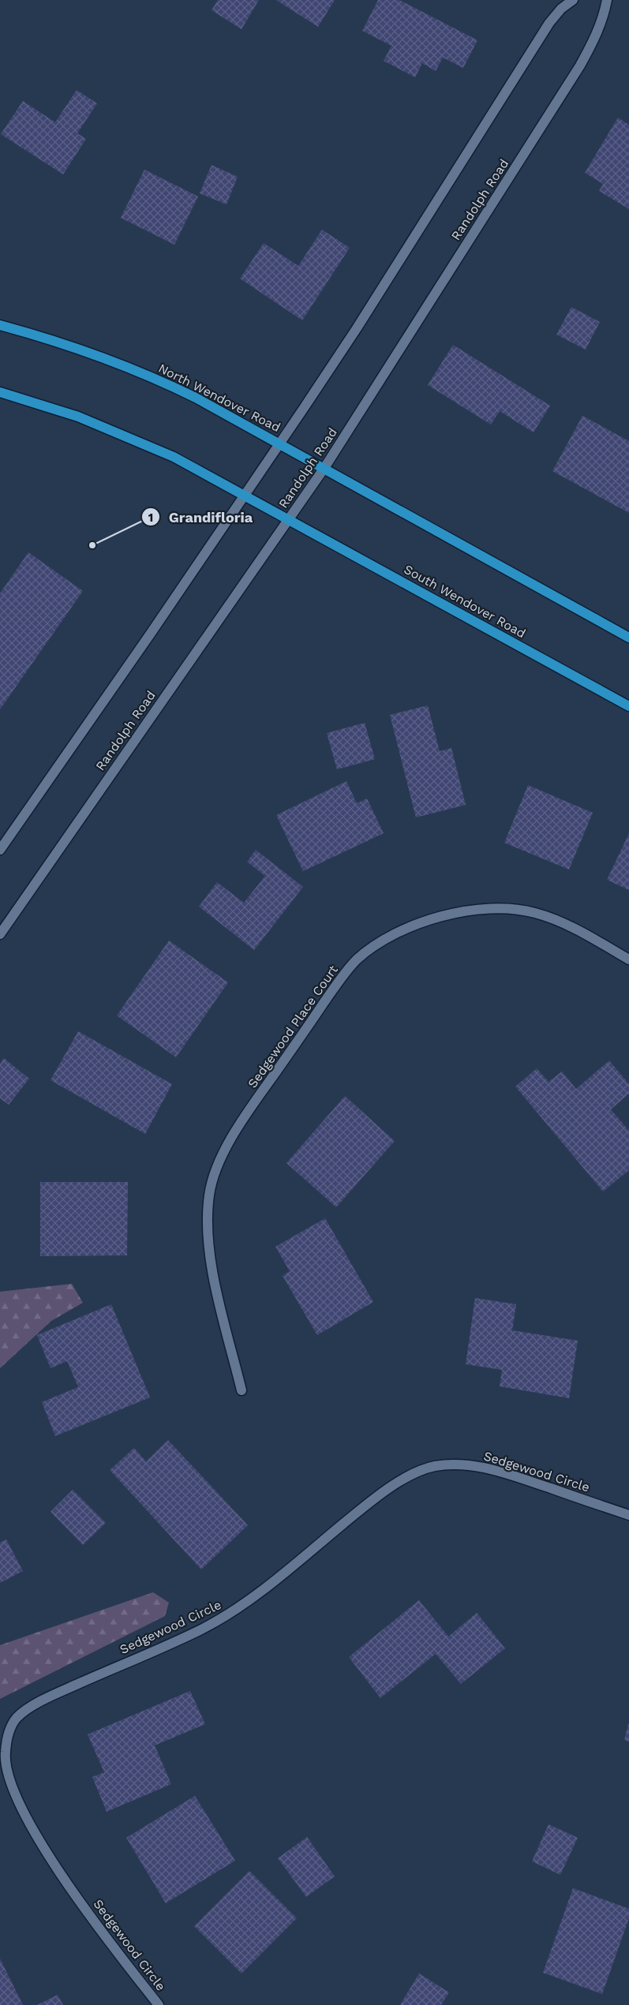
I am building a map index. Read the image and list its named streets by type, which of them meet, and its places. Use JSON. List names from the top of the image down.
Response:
{
  "streets": {
    "main road": [
      "Randolph Road",
      "North Wendover Road",
      "South Wendover Road",
      "Sedgewood Place Court",
      "Sedgewood Circle"
    ]
  },
  "crossings": [
    ["Randolph Road", "North Wendover Road"],
    ["Randolph Road", "South Wendover Road"]
  ],
  "places": ["Grandifloria"]
}
